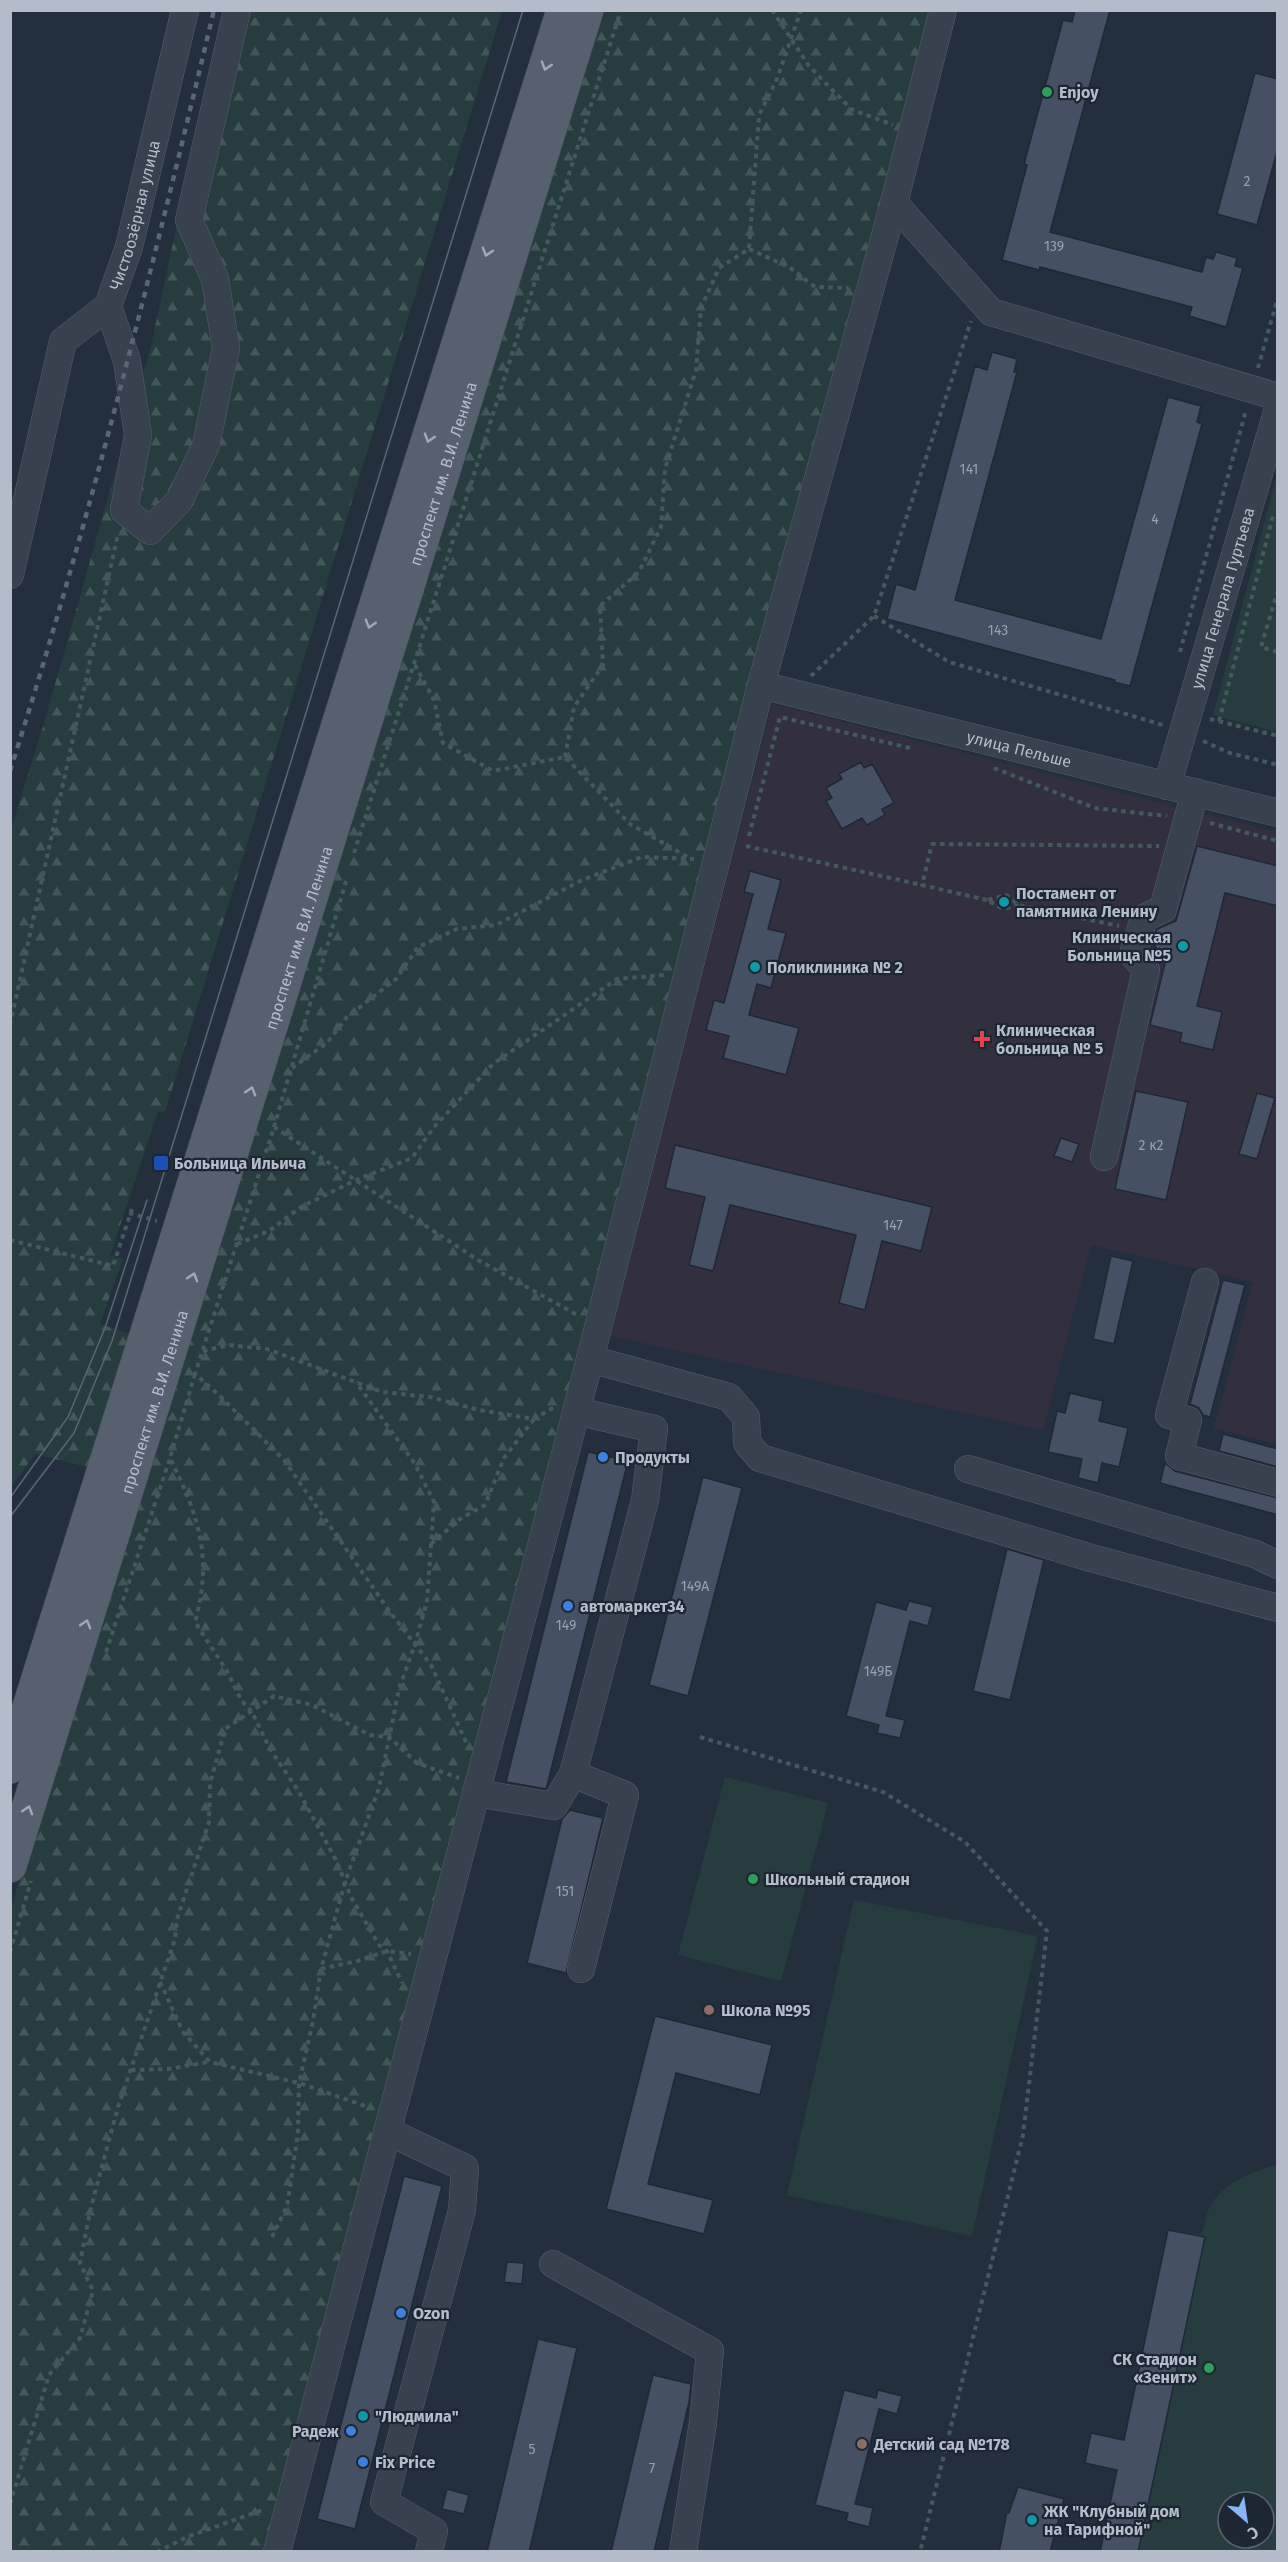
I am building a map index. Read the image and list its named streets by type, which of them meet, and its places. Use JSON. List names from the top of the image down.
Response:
{
  "streets": {
    "main road": ["проспект им. В.И. Ленина"],
    "street": ["Чистоозёрная улица", "улица Генерала Гуртьева", "улица Пельше"]
  },
  "crossings": [
    ["улица Генерала Гуртьева", "улица Пельше"]
  ],
  "places": {
    "other": [
      "Enjoy",
      "Постамент от памятника Ленину",
      "Клиническая Больница №5",
      "Поликлиника № 2",
      "Продукты",
      "автомаркет34",
      "Школьный стадион",
      "Школа №95",
      "Ozon",
      "СК Стадион «Зенит»",
      "\"Людмила\"",
      "Радеж",
      "Детский сад №178",
      "Fix Price",
      "ЖК \"Клубный дом на Тарифной\""
    ],
    "health": ["Клиническая больница № 5"],
    "transit": ["Больница Ильича"]
  },
  "house_numbers": [
    "2",
    "139",
    "141",
    "4",
    "143",
    "2 к2",
    "147",
    "149А",
    "149",
    "149Б",
    "151",
    "5",
    "7"
  ],
  "north": "bottom right"
}
